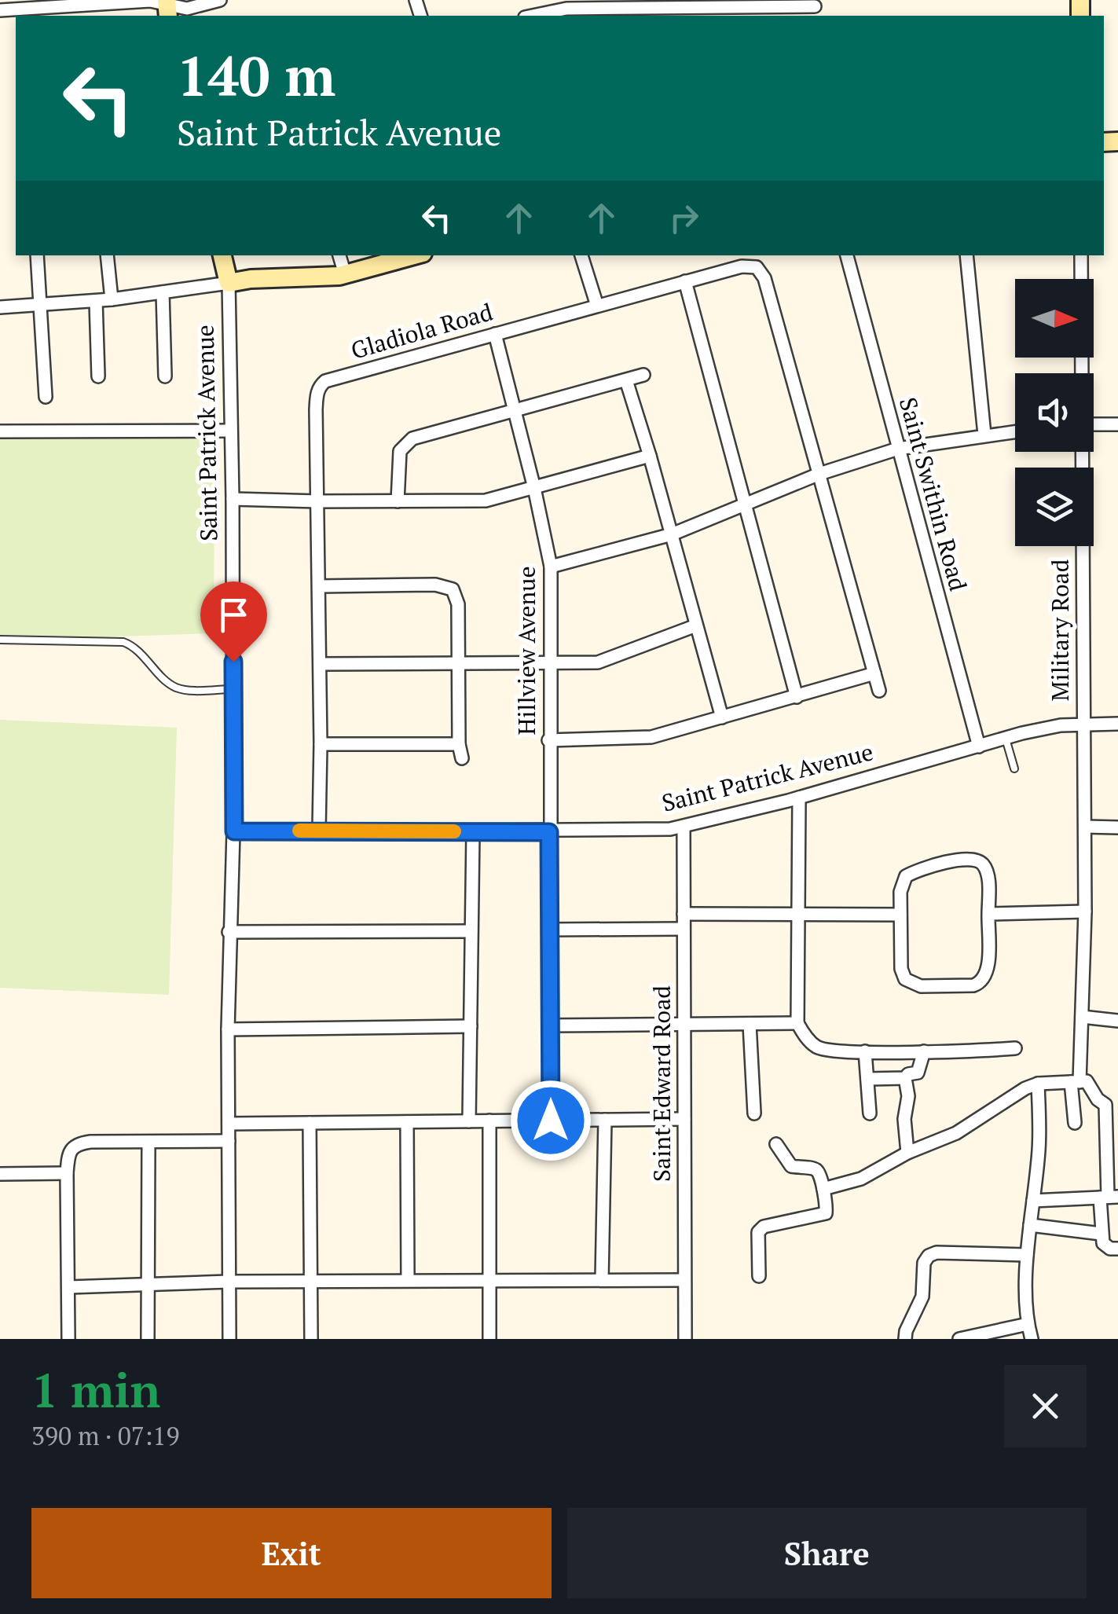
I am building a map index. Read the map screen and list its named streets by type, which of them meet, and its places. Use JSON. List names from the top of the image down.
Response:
{
  "streets": {
    "street": [
      "Gladiola Road",
      "Saint Patrick Avenue",
      "Saint Swithin Road",
      "Military Road",
      "Hillview Avenue",
      "Saint Edward Road"
    ]
  },
  "crossings": [
    ["Gladiola Road", "Saint Patrick Avenue"],
    ["Gladiola Road", "Hillview Avenue"],
    ["Saint Patrick Avenue", "Saint Swithin Road"],
    ["Saint Patrick Avenue", "Military Road"],
    ["Saint Patrick Avenue", "Hillview Avenue"],
    ["Saint Patrick Avenue", "Saint Edward Road"]
  ],
  "north": "right",
  "page": {
    "turn": ["140 m", "Saint Patrick Avenue"],
    "heading": ["1 min", "390 m · 07:19"],
    "buttons": ["Exit", "Share"]
  }
}
